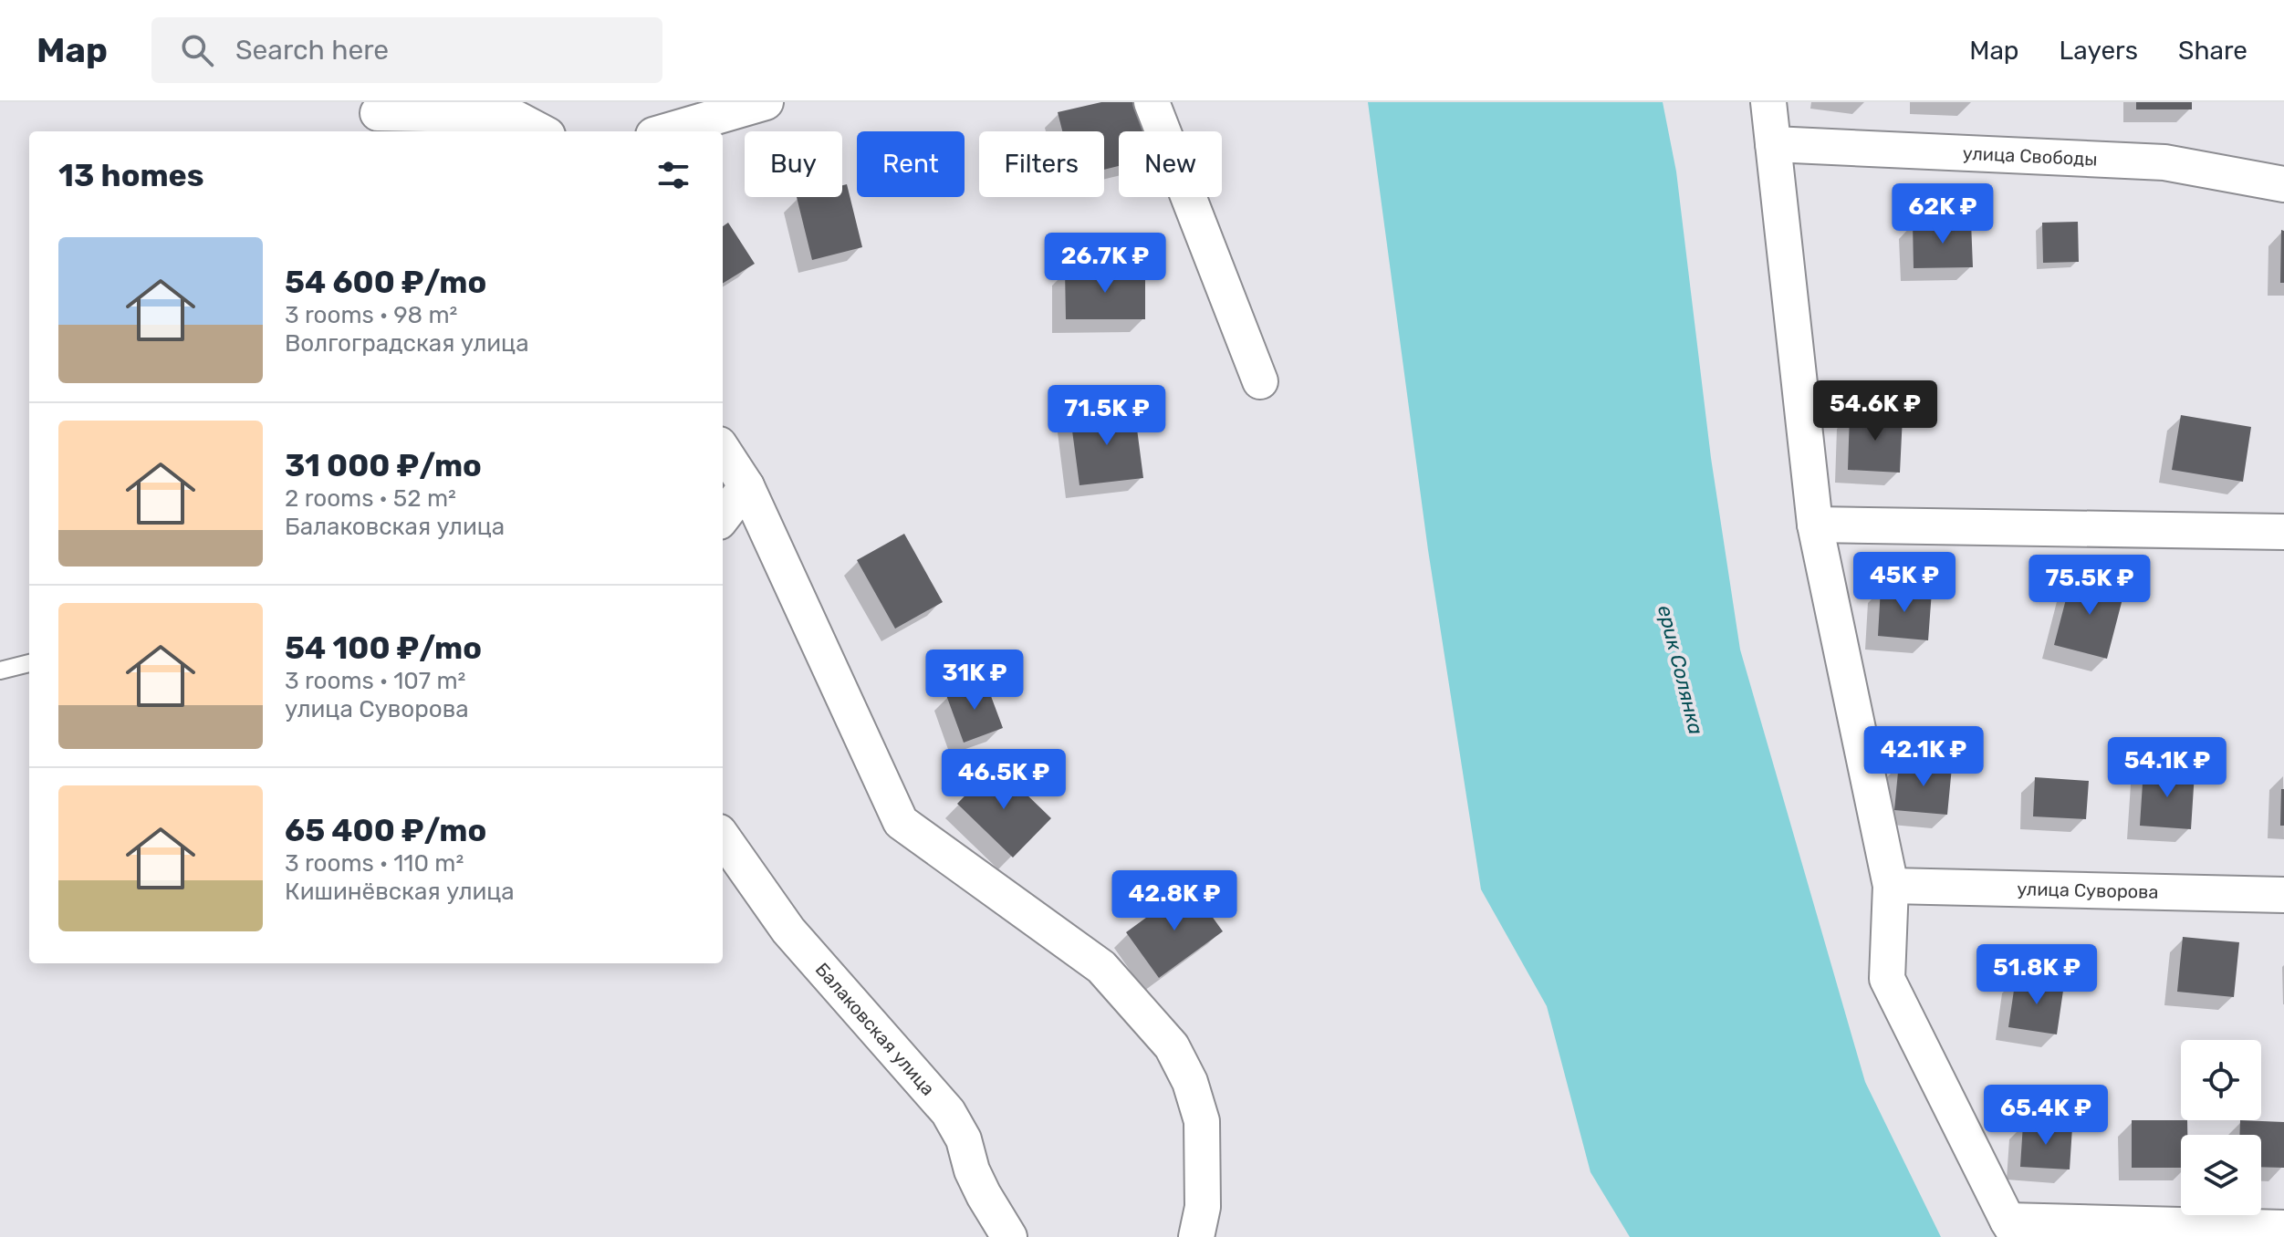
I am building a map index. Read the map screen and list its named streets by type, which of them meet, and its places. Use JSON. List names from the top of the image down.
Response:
{
  "streets": {
    "street": ["улица Свободы", "улица Суворова", "Балаковская улица"]
  },
  "water": ["ерик Солянка"],
  "page": {
    "header": "Map",
    "search": "Search here",
    "nav": ["Map", "Layers", "Share"],
    "chip": [
      "Buy",
      "Rent",
      "Filters",
      "New"
    ],
    "heading": "13 homes",
    "price": [
      "62K ₽",
      "26.7K ₽",
      "54.6K ₽",
      "71.5K ₽",
      "45K ₽",
      "75.5K ₽",
      "31K ₽",
      "42.1K ₽",
      "54.1K ₽",
      "46.5K ₽",
      "42.8K ₽",
      "51.8K ₽",
      "65.4K ₽"
    ],
    "list": [
      {
        "name": "54 600 ₽/mo",
        "note": "3 rooms · 98 m² · Волгоградская улица"
      },
      {
        "name": "31 000 ₽/mo",
        "note": "2 rooms · 52 m² · Балаковская улица"
      },
      {
        "name": "54 100 ₽/mo",
        "note": "3 rooms · 107 m² · улица Суворова"
      },
      {
        "name": "65 400 ₽/mo",
        "note": "3 rooms · 110 m² · Кишинёвская улица"
      }
    ]
  }
}
